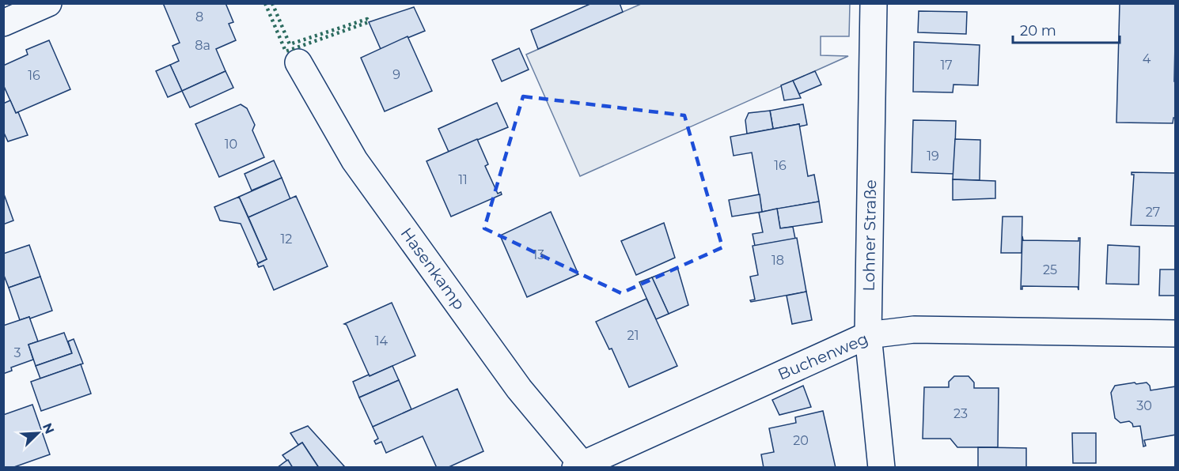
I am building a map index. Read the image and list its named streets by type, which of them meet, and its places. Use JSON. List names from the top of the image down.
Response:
{
  "streets": {
    "street": ["Lohner Straße", "Hasenkamp", "Buchenweg"]
  },
  "crossings": [
    ["Lohner Straße", "Buchenweg"],
    ["Hasenkamp", "Buchenweg"]
  ],
  "house_numbers": [
    "8",
    "8a",
    "4",
    "17",
    "9",
    "16",
    "10",
    "19",
    "16",
    "11",
    "27",
    "12",
    "13",
    "18",
    "25",
    "21",
    "14",
    "3",
    "30",
    "23",
    "20"
  ],
  "scale_bar": "20 m",
  "north": "top right"
}
